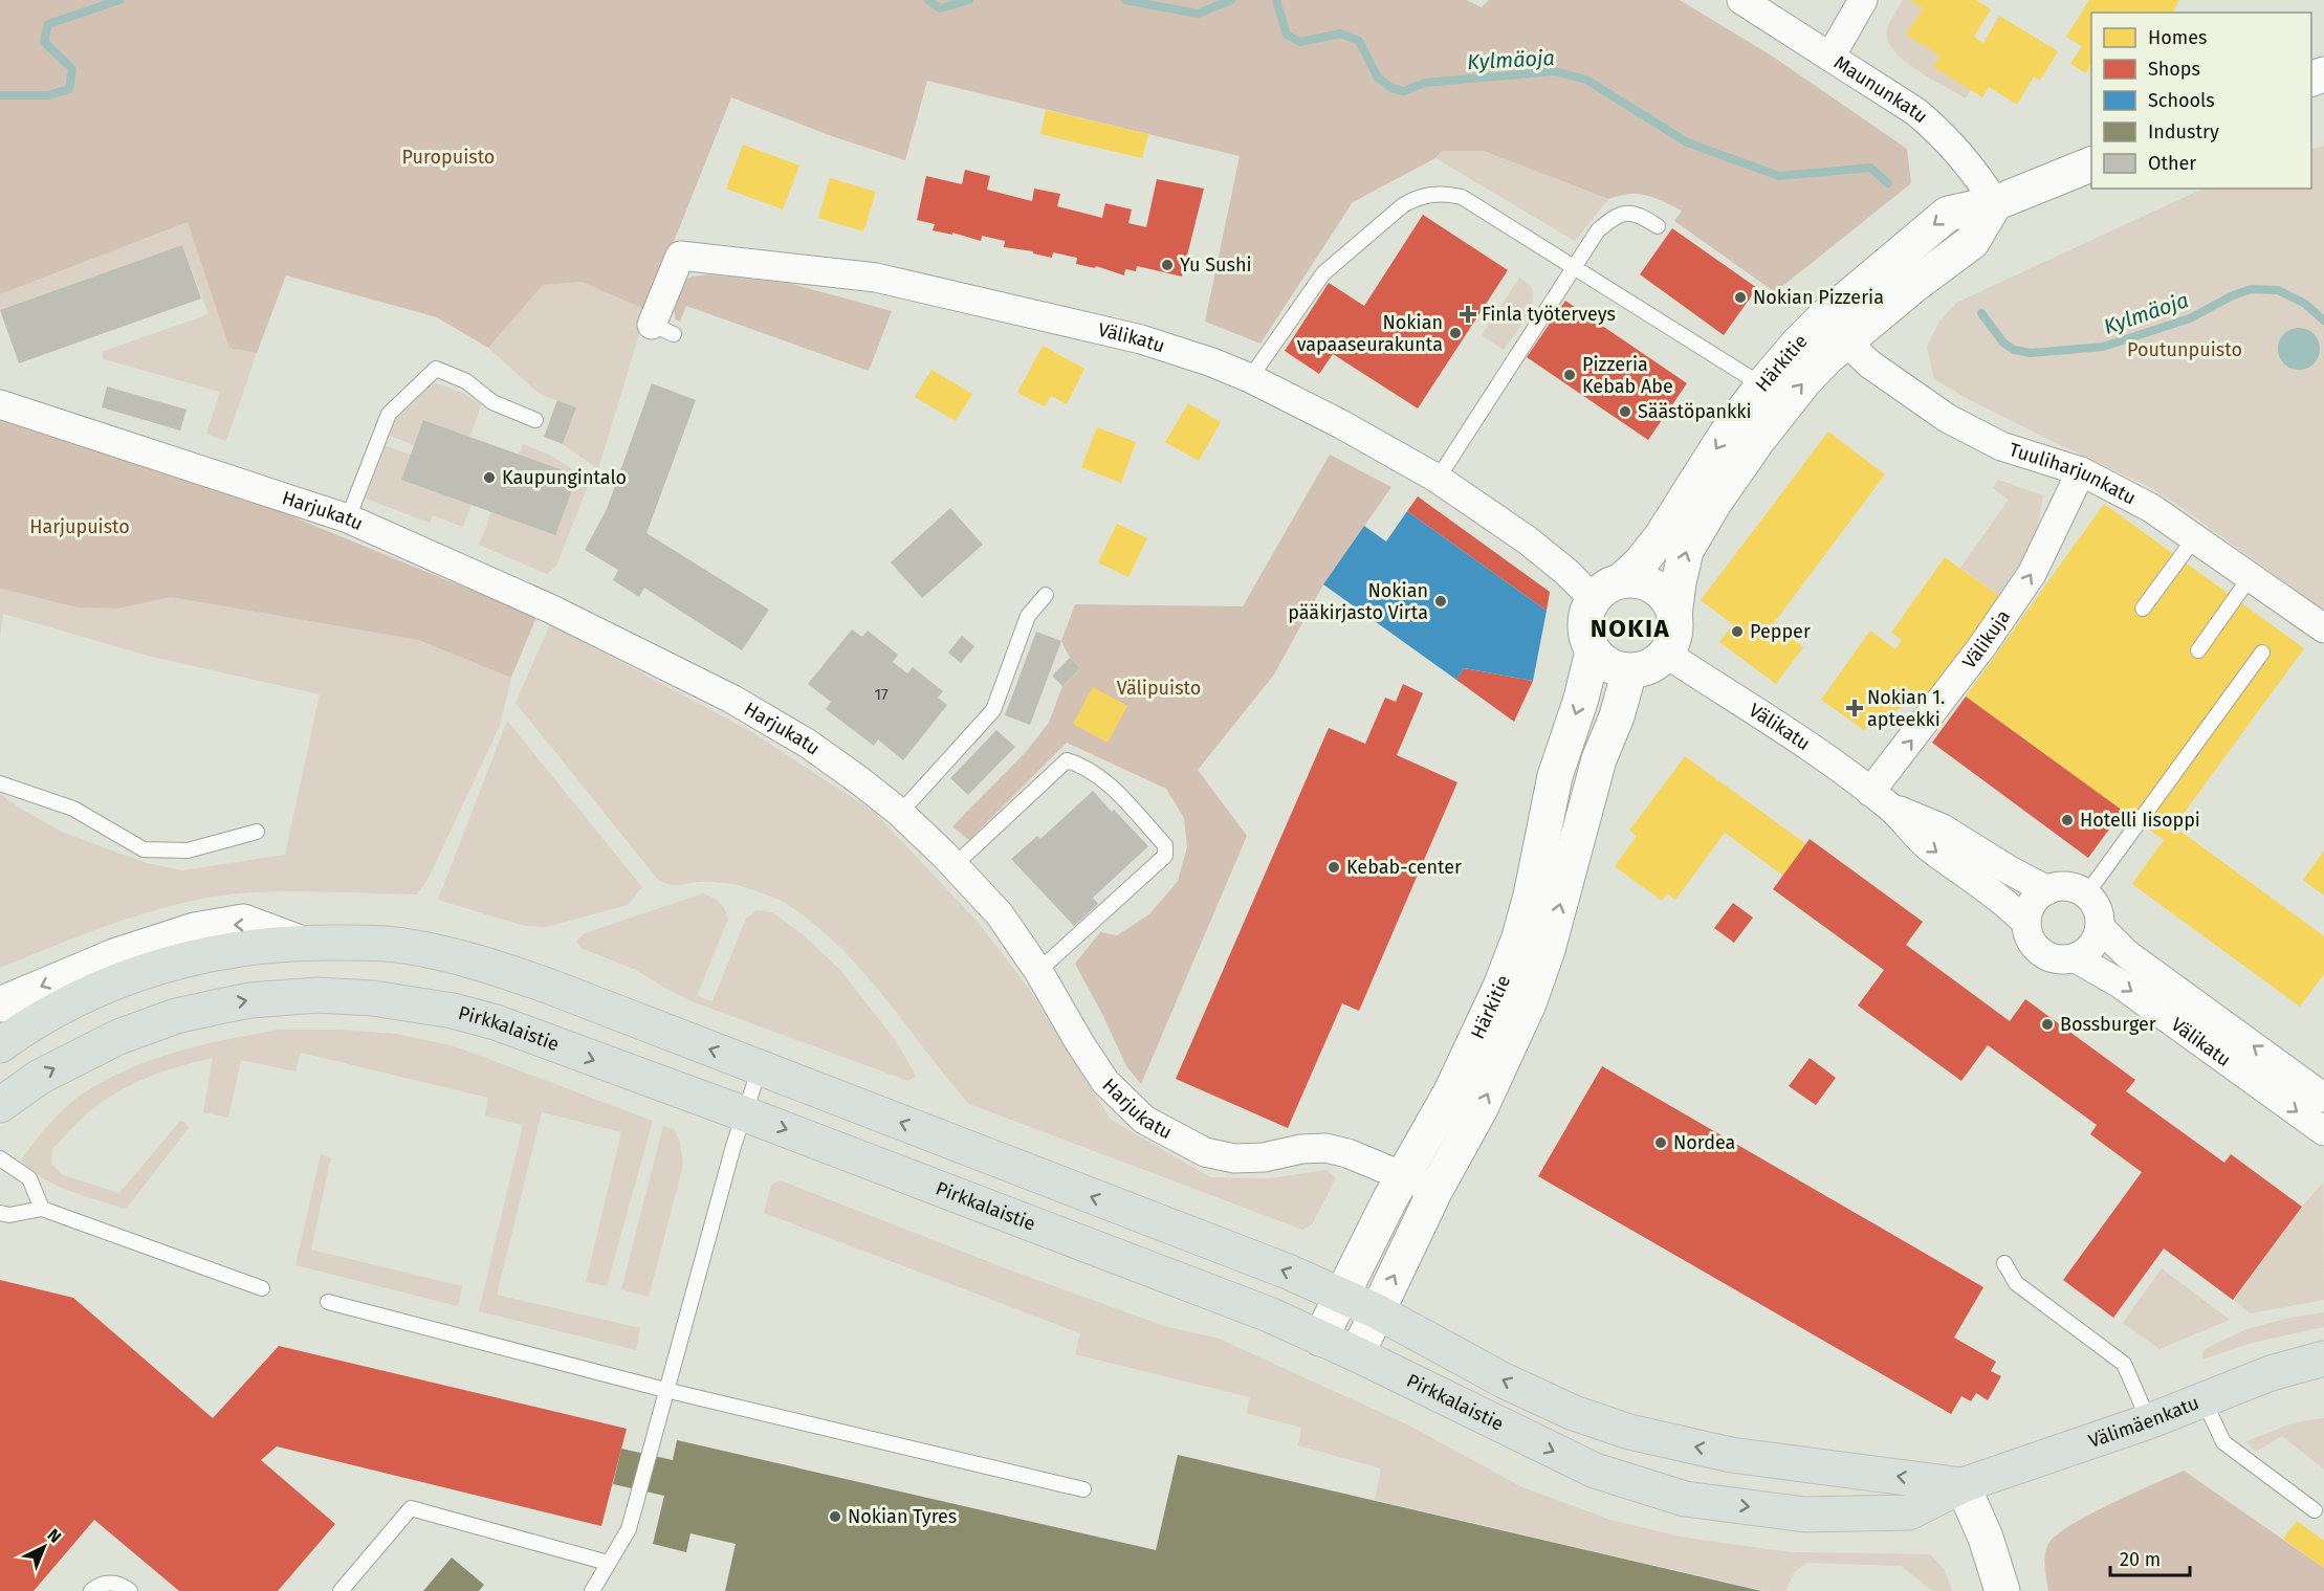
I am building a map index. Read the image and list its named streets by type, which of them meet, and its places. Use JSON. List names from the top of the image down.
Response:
{
  "streets": {
    "main road": ["Härkitie", "Pirkkalaistie", "Välimäenkatu"],
    "street": [
      "Maununkatu",
      "Välikatu",
      "Tuuliharjunkatu",
      "Harjukatu",
      "Välikuja"
    ]
  },
  "crossings": [
    ["Maununkatu", "Härkitie"],
    ["Välikatu", "Härkitie"],
    ["Välikatu", "Välikuja"],
    ["Härkitie", "Tuuliharjunkatu"],
    ["Härkitie", "Harjukatu"],
    ["Härkitie", "Pirkkalaistie"],
    ["Tuuliharjunkatu", "Välikuja"],
    ["Pirkkalaistie", "Välimäenkatu"]
  ],
  "one_way": ["Välikuja"],
  "districts": ["NOKIA"],
  "water": ["Kylmäoja"],
  "parks": [
    "Puropuisto",
    "Poutunpuisto",
    "Harjupuisto",
    "Välipuisto"
  ],
  "places": {
    "other": [
      "Yu Sushi",
      "Nokian Pizzeria",
      "Nokian vapaaseurakunta",
      "Pizzeria Kebab Abe",
      "Säästöpankki",
      "Kaupungintalo",
      "Nokian pääkirjasto Virta",
      "Pepper",
      "Hotelli Iisoppi",
      "Kebab-center",
      "Bossburger",
      "Nordea",
      "Nokian Tyres"
    ],
    "health": ["Finla työterveys", "Nokian 1. apteekki"]
  },
  "house_numbers": ["17"],
  "legend": [
    "Homes",
    "Shops",
    "Schools",
    "Industry",
    "Other"
  ],
  "scale_bar": "20 m",
  "north": "top right"
}
